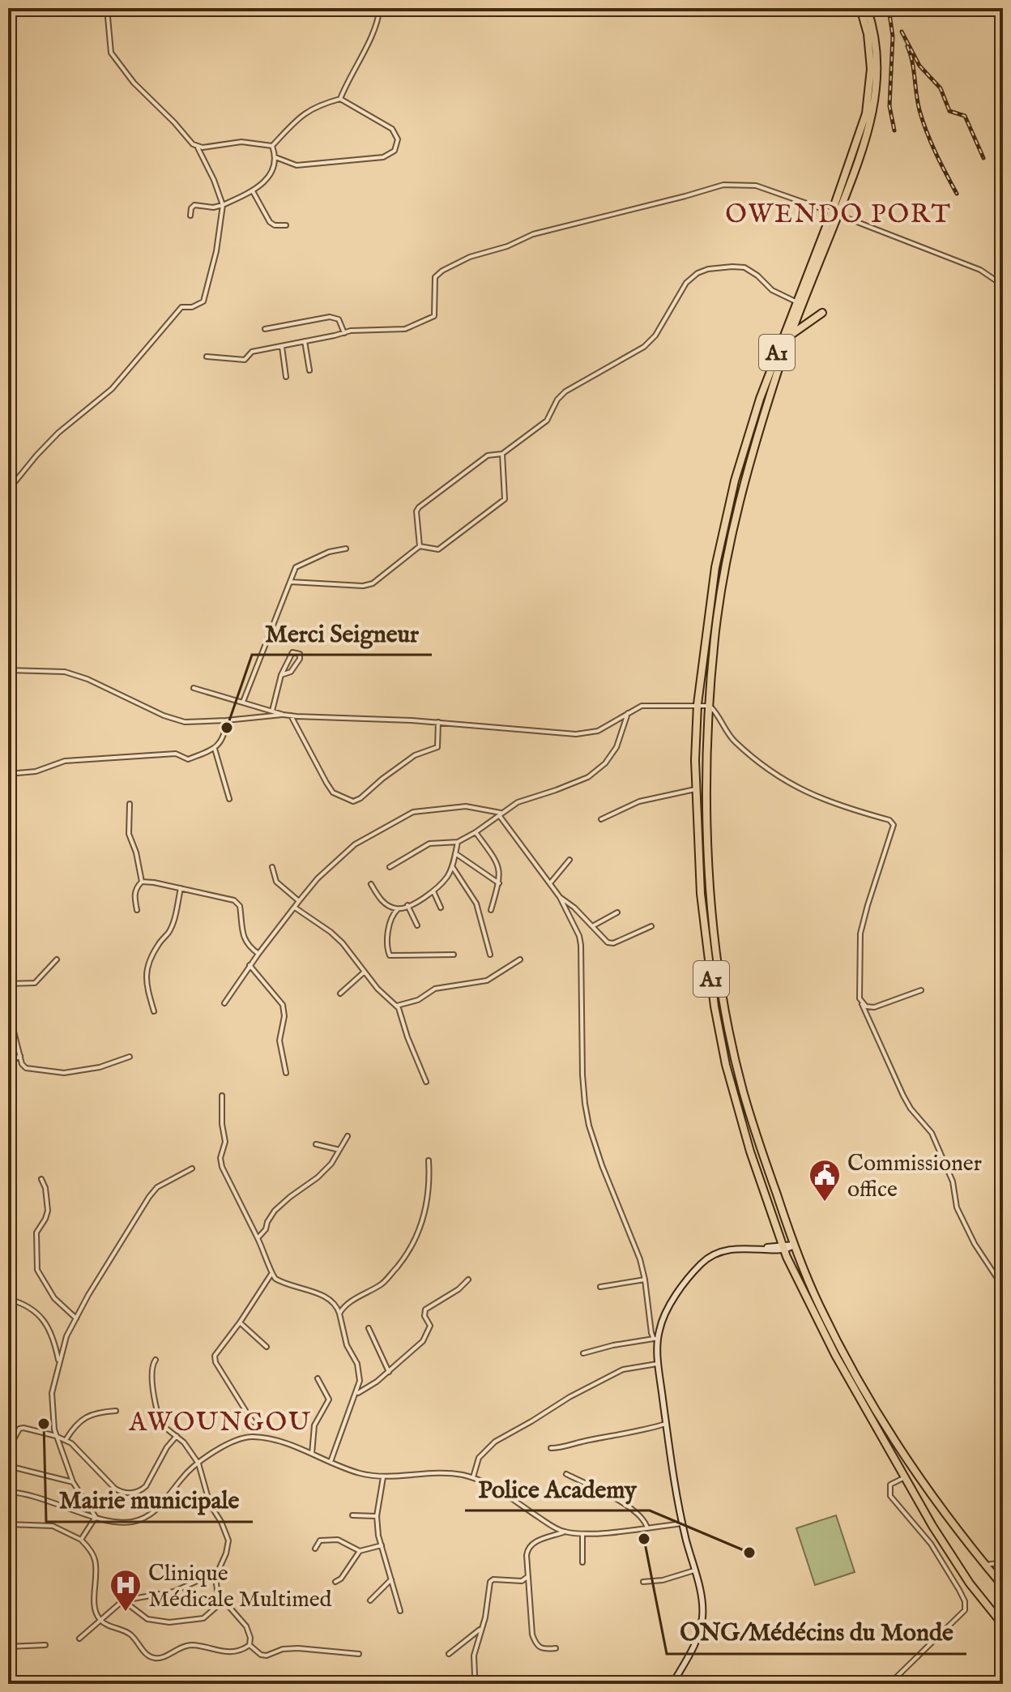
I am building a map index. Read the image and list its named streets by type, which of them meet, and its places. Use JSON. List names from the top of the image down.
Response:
{
  "streets": {
    "highway": ["A1"]
  },
  "districts": ["OWENDO PORT", "AWOUNGOU"],
  "places": {
    "other": [
      "Merci Seigneur",
      "Mairie municipale",
      "ONG/Médécins du Monde",
      "Police Academy"
    ],
    "public building": ["Commissioner office"],
    "hospital": ["Clinique Médicale Multimed"]
  }
}
